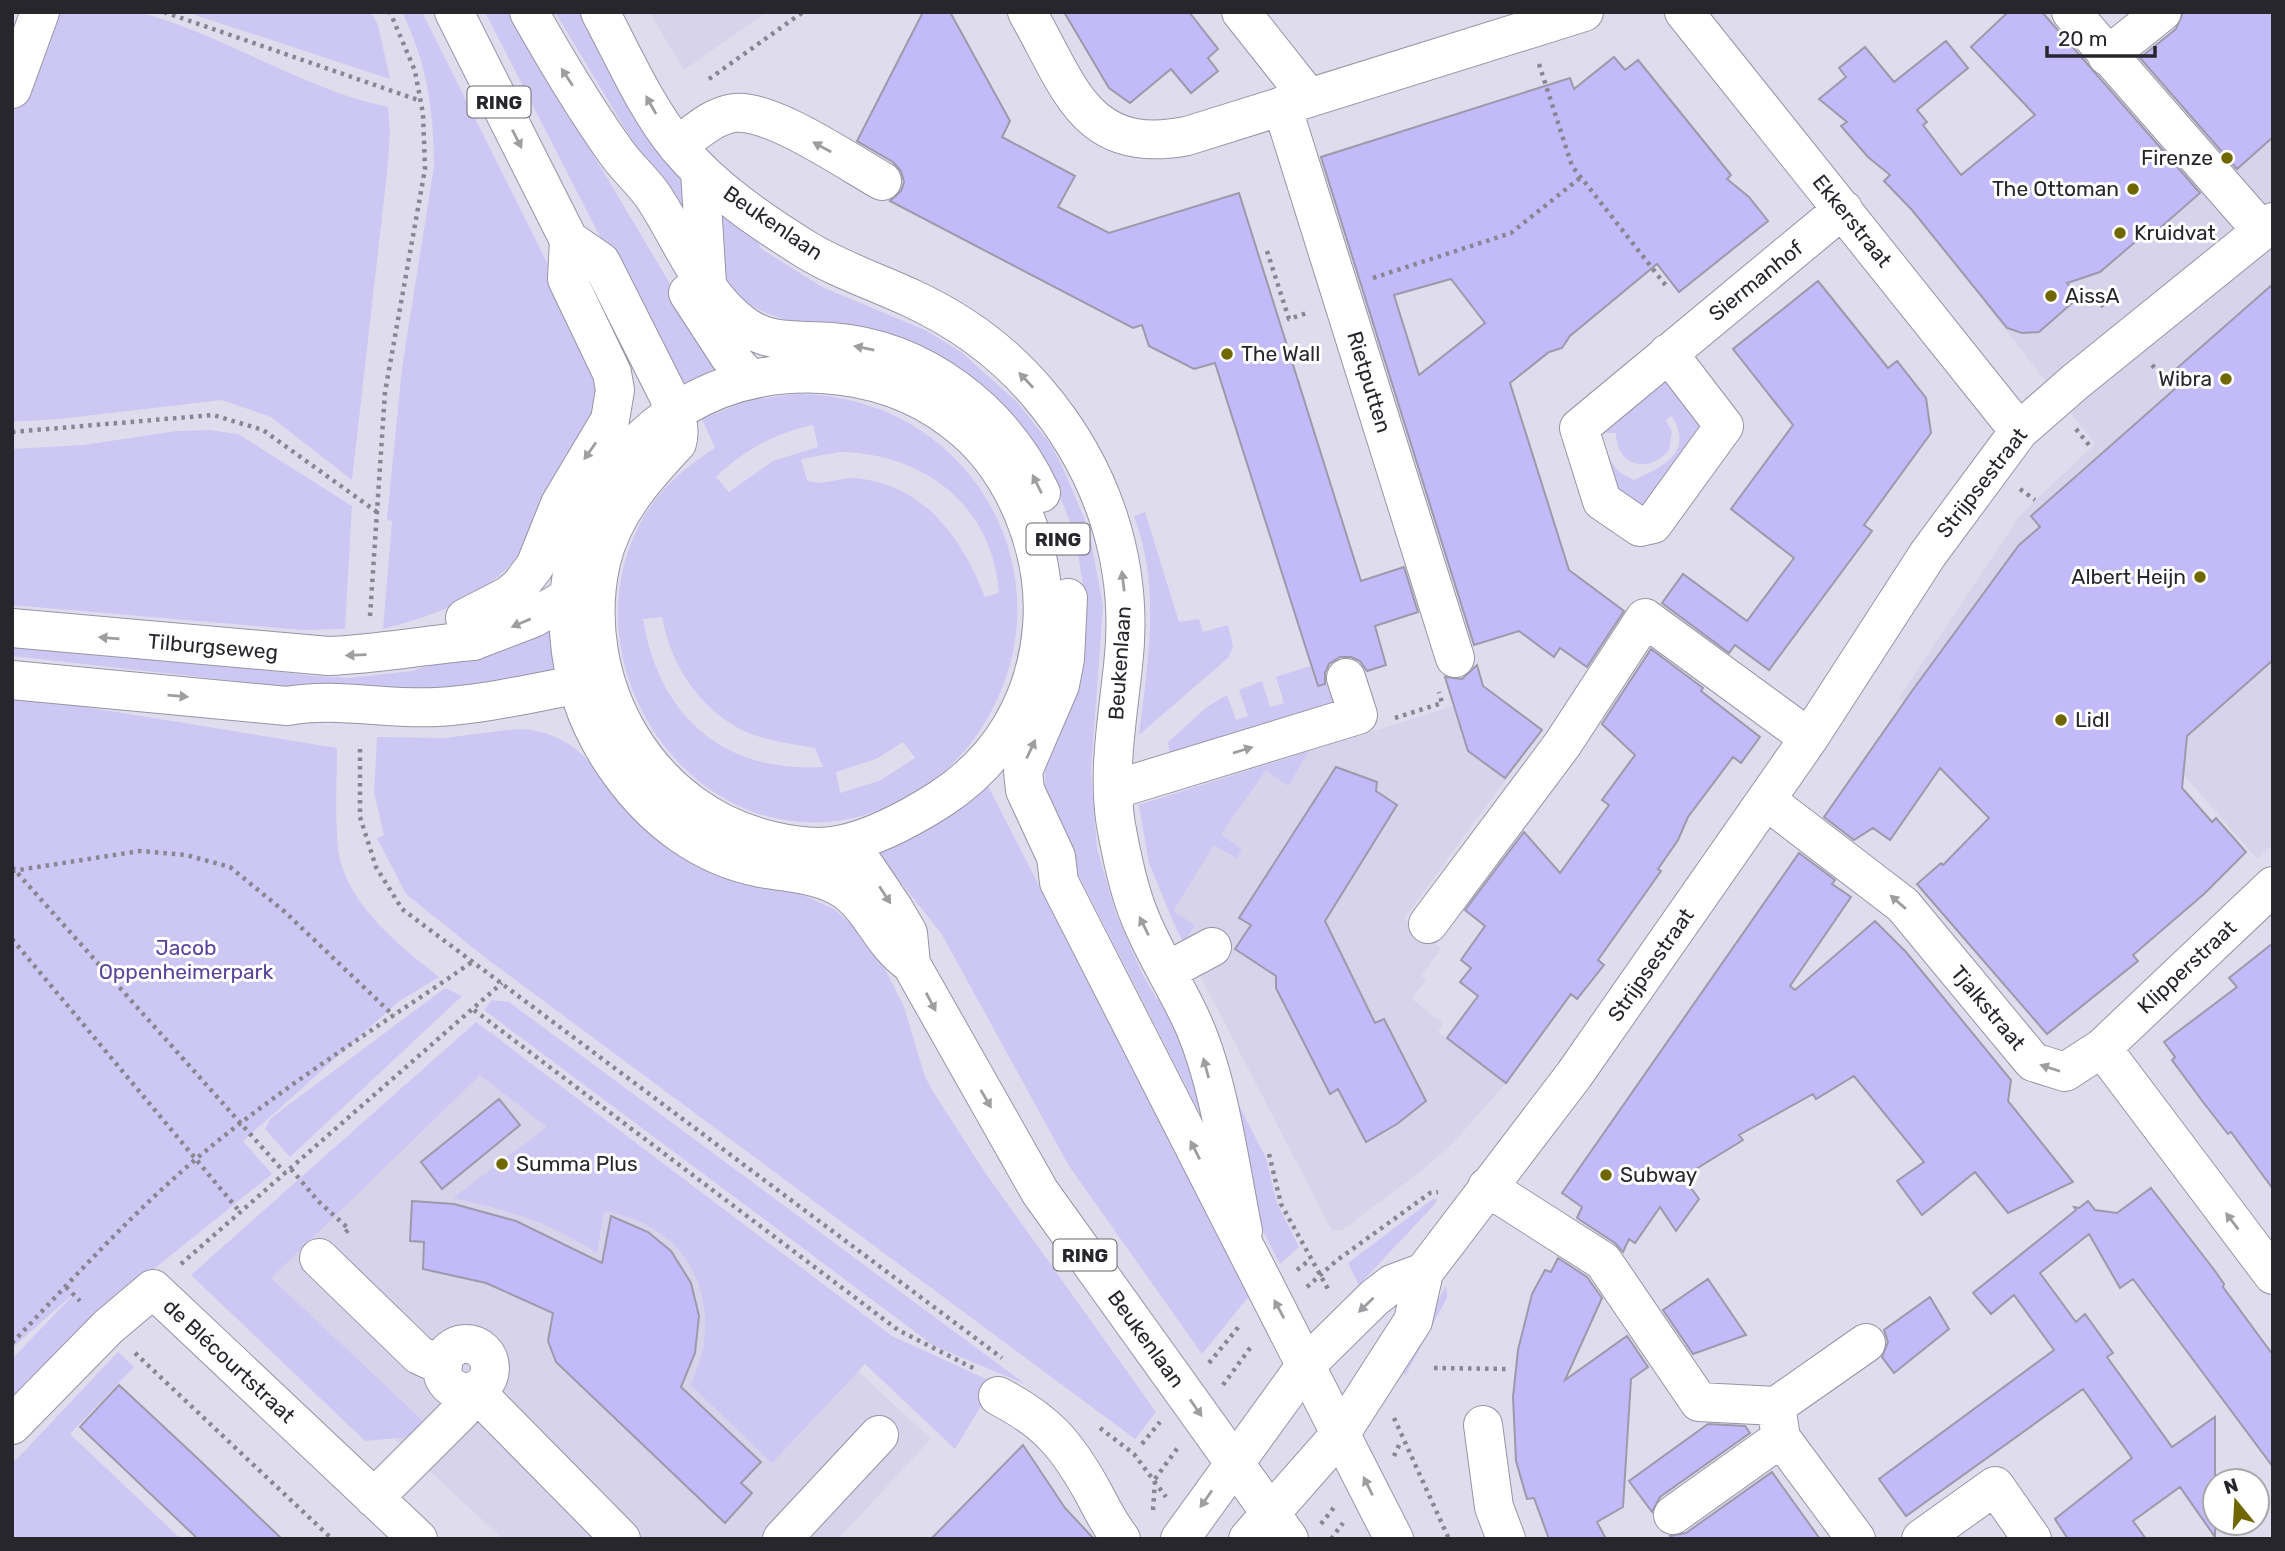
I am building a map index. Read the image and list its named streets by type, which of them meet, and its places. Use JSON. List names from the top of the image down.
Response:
{
  "streets": {
    "main road": [
      "RING",
      "Ekkerstraat",
      "Beukenlaan",
      "Siermanhof",
      "Rietputten",
      "Strijpsestraat",
      "Tilburgseweg",
      "Klipperstraat",
      "Tjalkstraat",
      "de Blécourtstraat"
    ]
  },
  "crossings": [
    ["RING", "Beukenlaan"],
    ["RING", "Strijpsestraat"],
    ["RING", "Tilburgseweg"],
    ["Ekkerstraat", "Siermanhof"],
    ["Ekkerstraat", "Strijpsestraat"],
    ["Strijpsestraat", "Tjalkstraat"],
    ["Klipperstraat", "Tjalkstraat"]
  ],
  "one_way": ["Tjalkstraat"],
  "parks": ["Jacob Oppenheimerpark"],
  "places": [
    "Firenze",
    "The Ottoman",
    "Kruidvat",
    "AissA",
    "The Wall",
    "Wibra",
    "Albert Heijn",
    "Lidl",
    "Summa Plus",
    "Subway"
  ],
  "scale_bar": "20 m",
  "north": "top"
}
